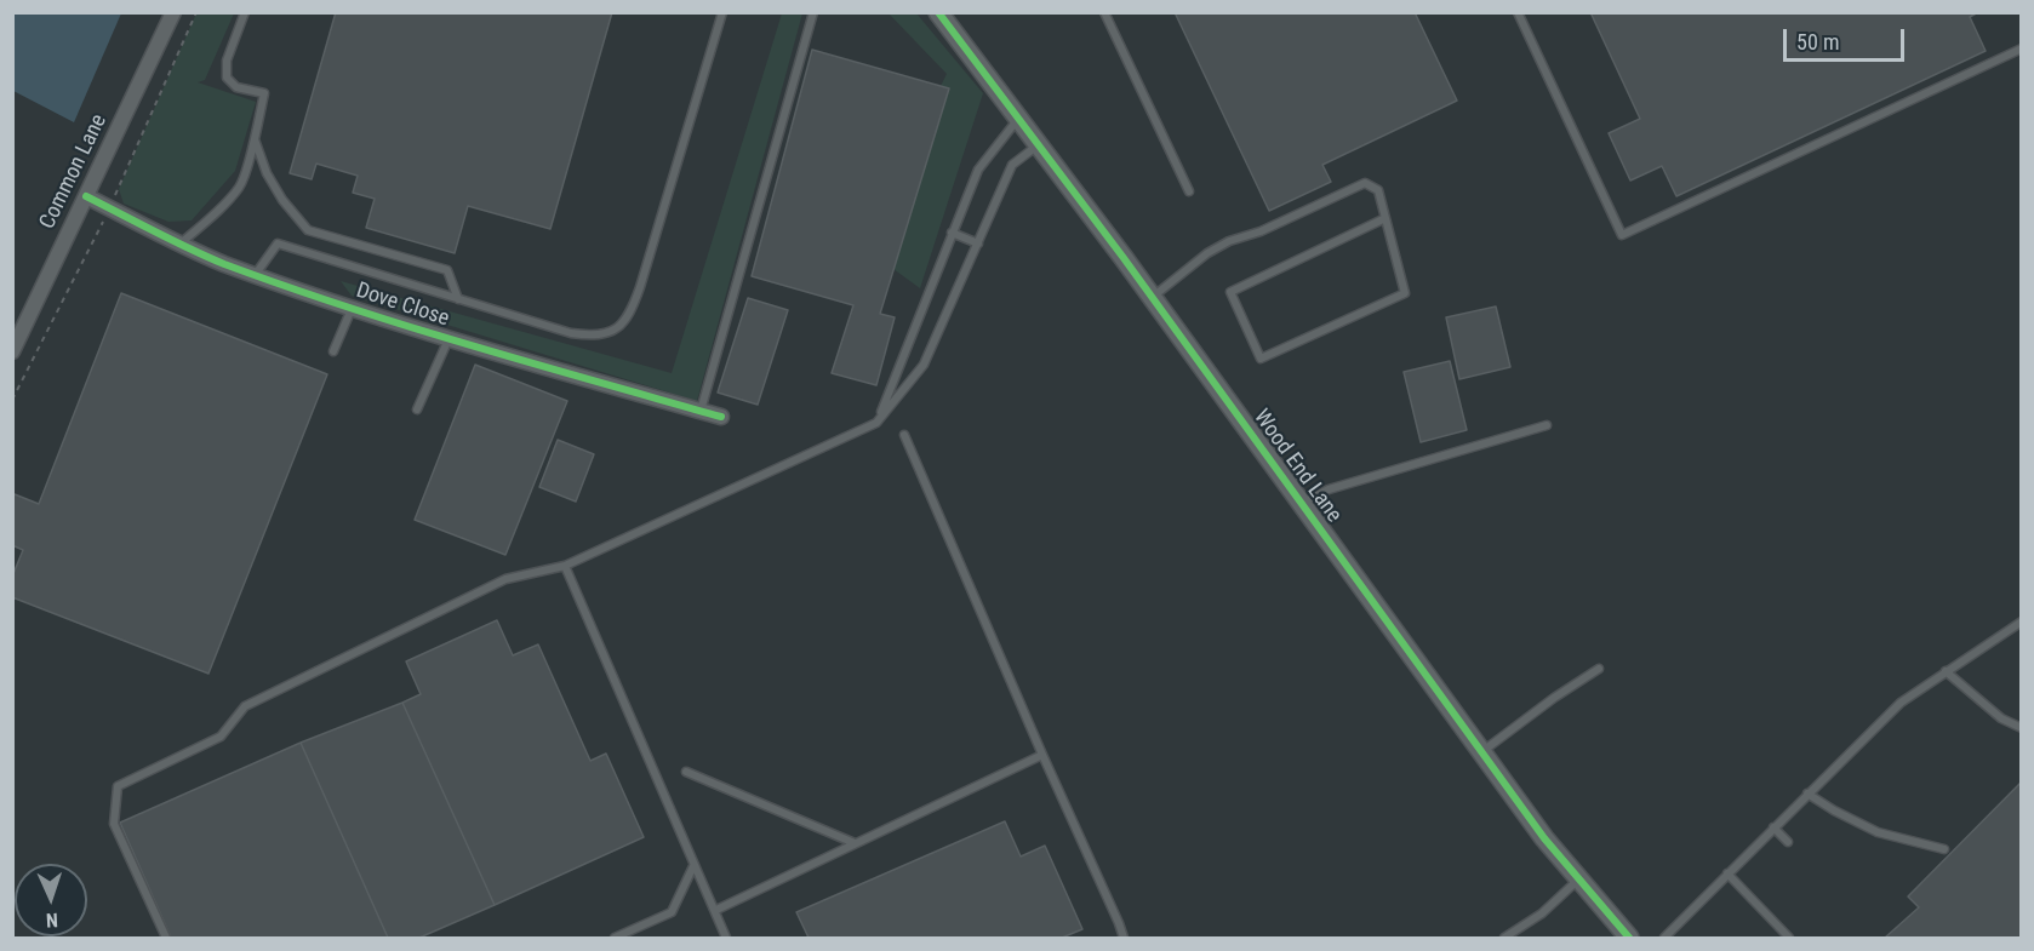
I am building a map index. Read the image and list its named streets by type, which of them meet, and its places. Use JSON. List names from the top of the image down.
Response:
{
  "streets": {
    "street": ["Common Lane", "Dove Close", "Wood End Lane"]
  },
  "crossings": [
    ["Common Lane", "Dove Close"]
  ],
  "scale_bar": "50 m",
  "north": "bottom"
}
